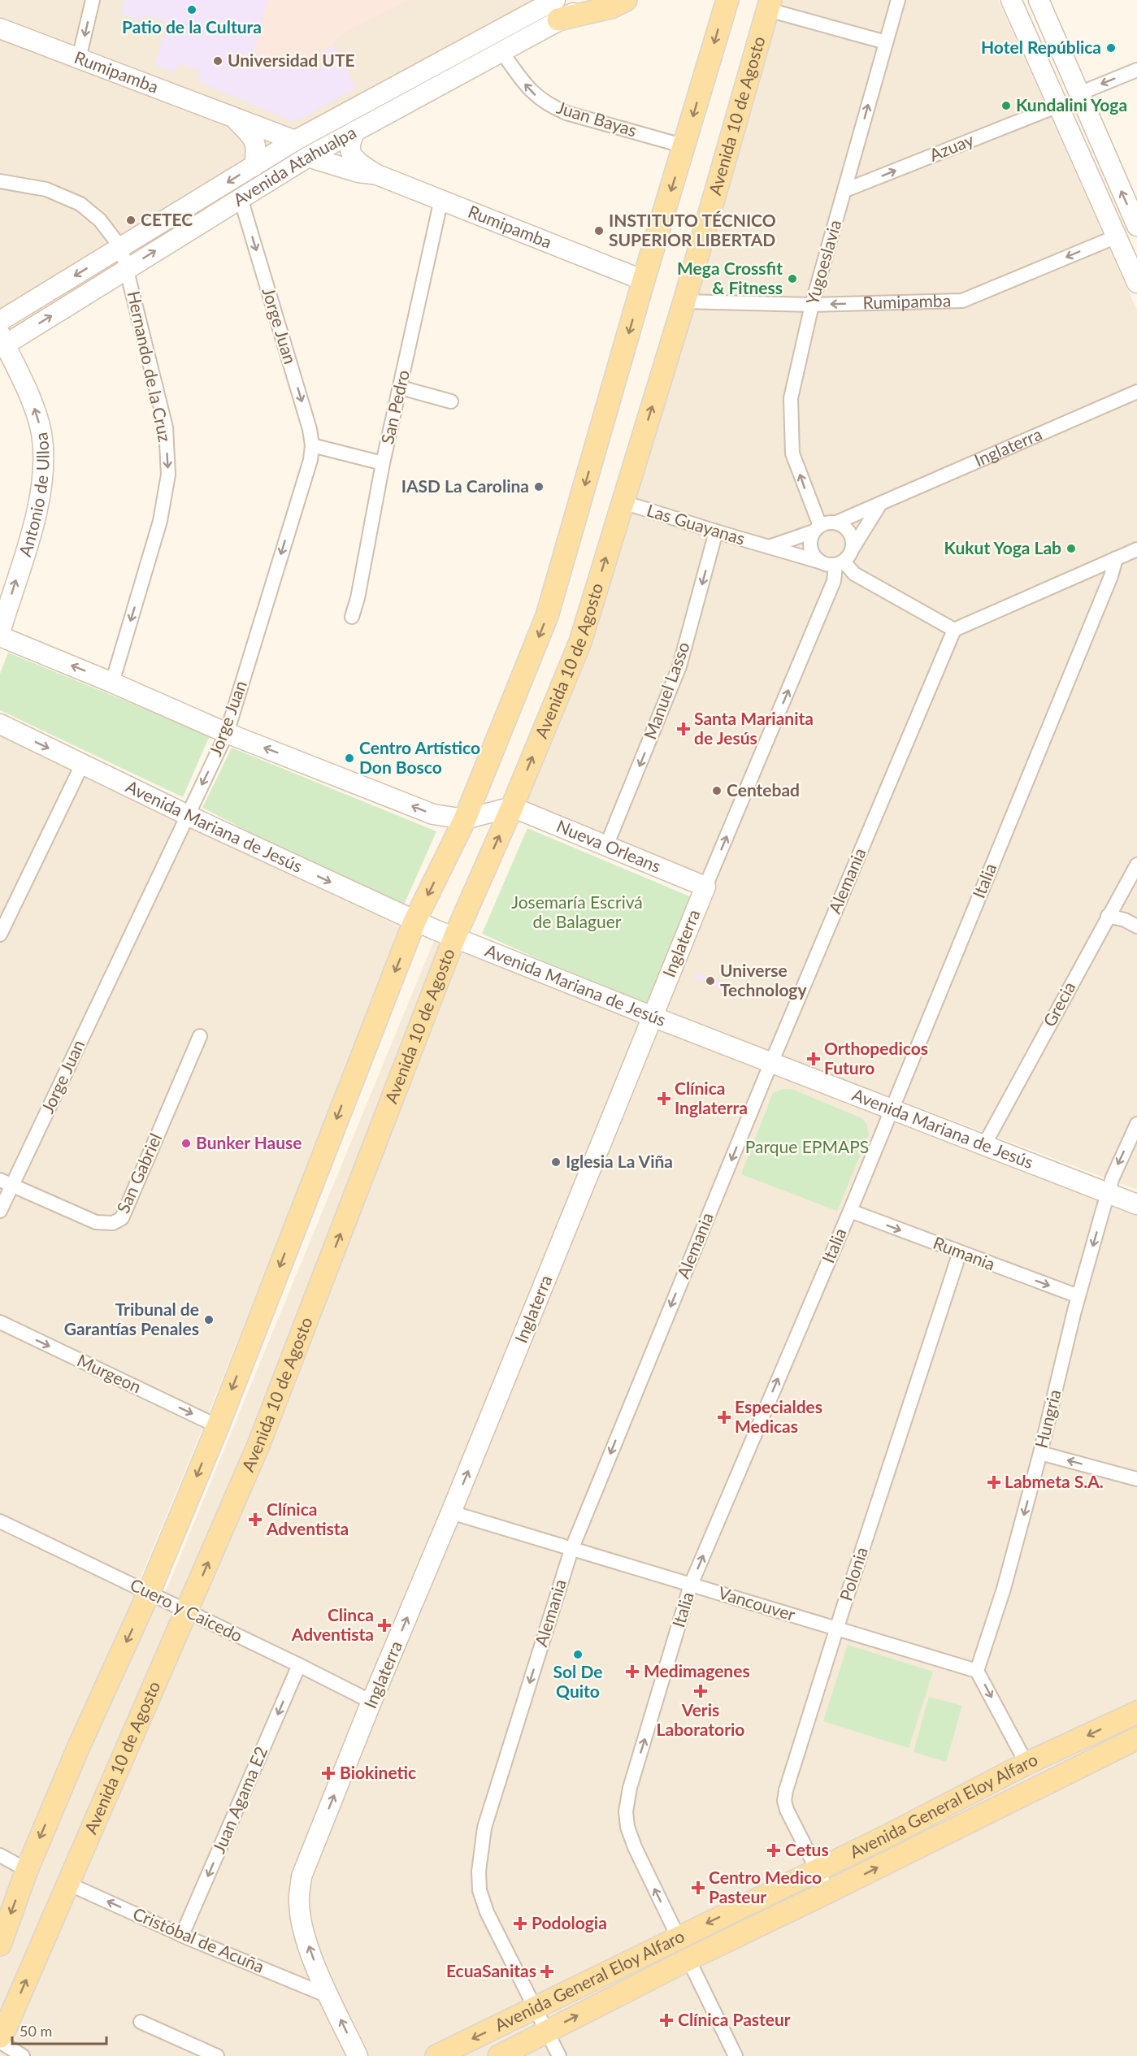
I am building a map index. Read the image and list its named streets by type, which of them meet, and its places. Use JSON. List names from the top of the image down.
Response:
{
  "streets": {
    "main road": [
      "Rumipamba",
      "Avenida 10 de Agosto",
      "Avenida Atahualpa",
      "Inglaterra",
      "Antonio de Ulloa",
      "Avenida Mariana de Jesús",
      "Nueva Orleans",
      "Avenida General Eloy Alfaro"
    ],
    "street": [
      "Juan Bayas",
      "Azuay",
      "Yugoeslavia",
      "Jorge Juan",
      "Hernando de la Cruz",
      "San Pedro",
      "Las Guayanas",
      "Manuel Lasso",
      "Alemania",
      "Italia",
      "Grecia",
      "San Gabriel",
      "Rumania",
      "Murgeon",
      "Hungria",
      "Polonia",
      "Vancouver",
      "Cuero y Caicedo",
      "Juan Agama E2",
      "Cristóbal de Acuña"
    ]
  },
  "crossings": [
    ["Rumipamba", "Avenida 10 de Agosto"],
    ["Rumipamba", "Avenida Atahualpa"],
    ["Rumipamba", "Yugoeslavia"],
    ["Rumipamba", "San Pedro"],
    ["Avenida 10 de Agosto", "Juan Bayas"],
    ["Avenida 10 de Agosto", "Las Guayanas"],
    ["Avenida 10 de Agosto", "Avenida Mariana de Jesús"],
    ["Avenida 10 de Agosto", "Nueva Orleans"],
    ["Avenida 10 de Agosto", "Murgeon"],
    ["Avenida 10 de Agosto", "Cuero y Caicedo"],
    ["Avenida 10 de Agosto", "Cristóbal de Acuña"],
    ["Juan Bayas", "Avenida Atahualpa"],
    ["Azuay", "Yugoeslavia"],
    ["Avenida Atahualpa", "Jorge Juan"],
    ["Avenida Atahualpa", "Hernando de la Cruz"],
    ["Avenida Atahualpa", "Antonio de Ulloa"],
    ["Yugoeslavia", "Inglaterra"],
    ["Yugoeslavia", "Las Guayanas"],
    ["Jorge Juan", "Avenida Mariana de Jesús"],
    ["Jorge Juan", "San Gabriel"],
    ["Inglaterra", "Las Guayanas"],
    ["Inglaterra", "Avenida Mariana de Jesús"],
    ["Inglaterra", "Nueva Orleans"],
    ["Inglaterra", "Vancouver"],
    ["Inglaterra", "Cuero y Caicedo"],
    ["Inglaterra", "Cristóbal de Acuña"],
    ["Las Guayanas", "Manuel Lasso"],
    ["Manuel Lasso", "Nueva Orleans"],
    ["Avenida Mariana de Jesús", "Alemania"],
    ["Avenida Mariana de Jesús", "Italia"],
    ["Avenida Mariana de Jesús", "Grecia"],
    ["Avenida Mariana de Jesús", "Hungria"],
    ["Alemania", "Vancouver"],
    ["Alemania", "Avenida General Eloy Alfaro"],
    ["Italia", "Rumania"],
    ["Italia", "Vancouver"],
    ["Italia", "Avenida General Eloy Alfaro"],
    ["Rumania", "Hungria"],
    ["Rumania", "Polonia"],
    ["Hungria", "Vancouver"],
    ["Polonia", "Vancouver"],
    ["Polonia", "Avenida General Eloy Alfaro"],
    ["Cuero y Caicedo", "Juan Agama E2"],
    ["Juan Agama E2", "Cristóbal de Acuña"]
  ],
  "one_way": [
    "Juan Bayas",
    "Azuay",
    "Yugoeslavia",
    "Jorge Juan",
    "Hernando de la Cruz",
    "Inglaterra",
    "Antonio de Ulloa",
    "Manuel Lasso",
    "Alemania",
    "Italia",
    "Rumania",
    "Murgeon",
    "Hungria",
    "Juan Agama E2",
    "Cristóbal de Acuña"
  ],
  "parks": ["Josemaría Escrivá de Balaguer", "Parque EPMAPS"],
  "places": {
    "other": [
      "Patio de la Cultura",
      "Hotel República",
      "Universidad UTE",
      "Kundalini Yoga",
      "CETEC",
      "INSTITUTO TÉCNICO SUPERIOR LIBERTAD",
      "Mega Crossfit & Fitness",
      "IASD La Carolina",
      "Kukut Yoga Lab",
      "Centro Artístico Don Bosco",
      "Centebad",
      "Universe Technology",
      "Bunker Hause",
      "Iglesia La Viña",
      "Tribunal de Garantías Penales",
      "Sol De Quito"
    ],
    "health": [
      "Santa Marianita de Jesús",
      "Orthopedicos Futuro",
      "Clínica Inglaterra",
      "Especialdes Medicas",
      "Labmeta S.A.",
      "Clínica Adventista",
      "Clinca Adventista",
      "Medimagenes",
      "Veris Laboratorio",
      "Biokinetic",
      "Cetus",
      "Centro Medico Pasteur",
      "Podologia",
      "EcuaSanitas",
      "Clínica Pasteur"
    ]
  },
  "scale_bar": "50 m"
}
